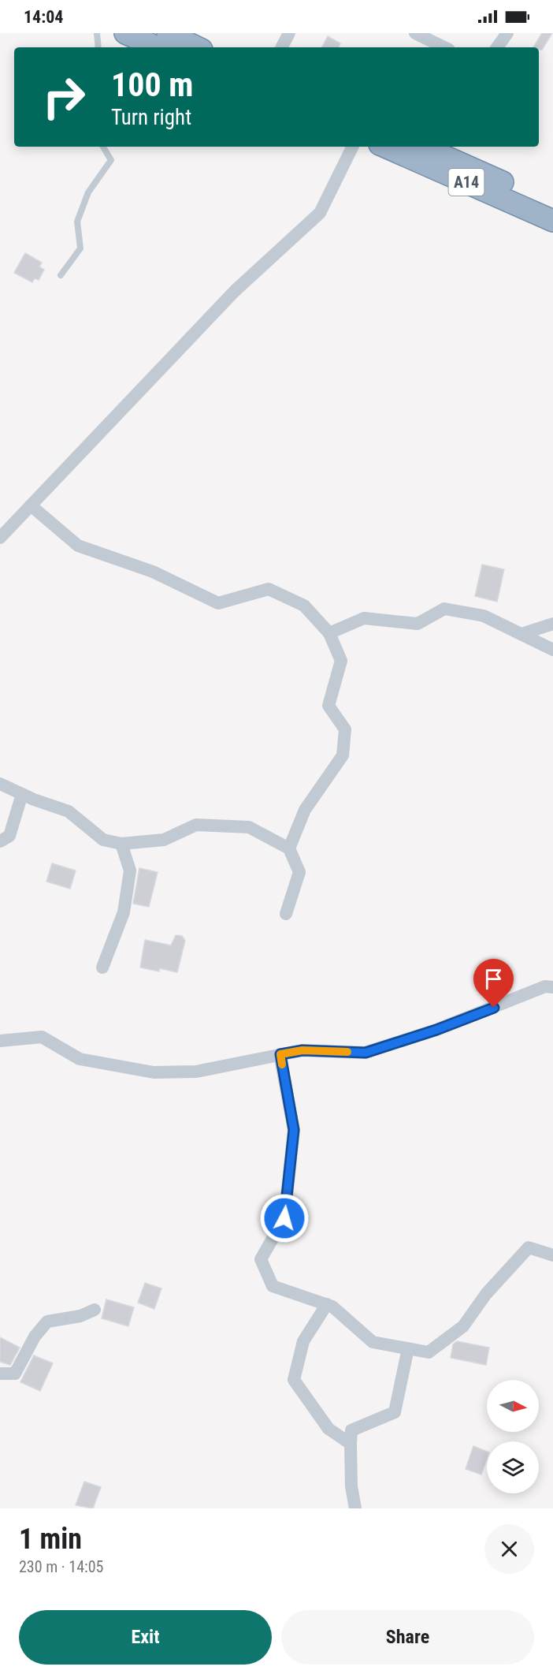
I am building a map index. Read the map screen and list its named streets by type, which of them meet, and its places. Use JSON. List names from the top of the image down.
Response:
{
  "streets": {
    "highway": ["A14"]
  },
  "north": "right",
  "page": {
    "status": "14:04",
    "turn": ["100 m", "Turn right"],
    "heading": ["1 min", "230 m · 14:05"],
    "buttons": ["Exit", "Share"]
  }
}
